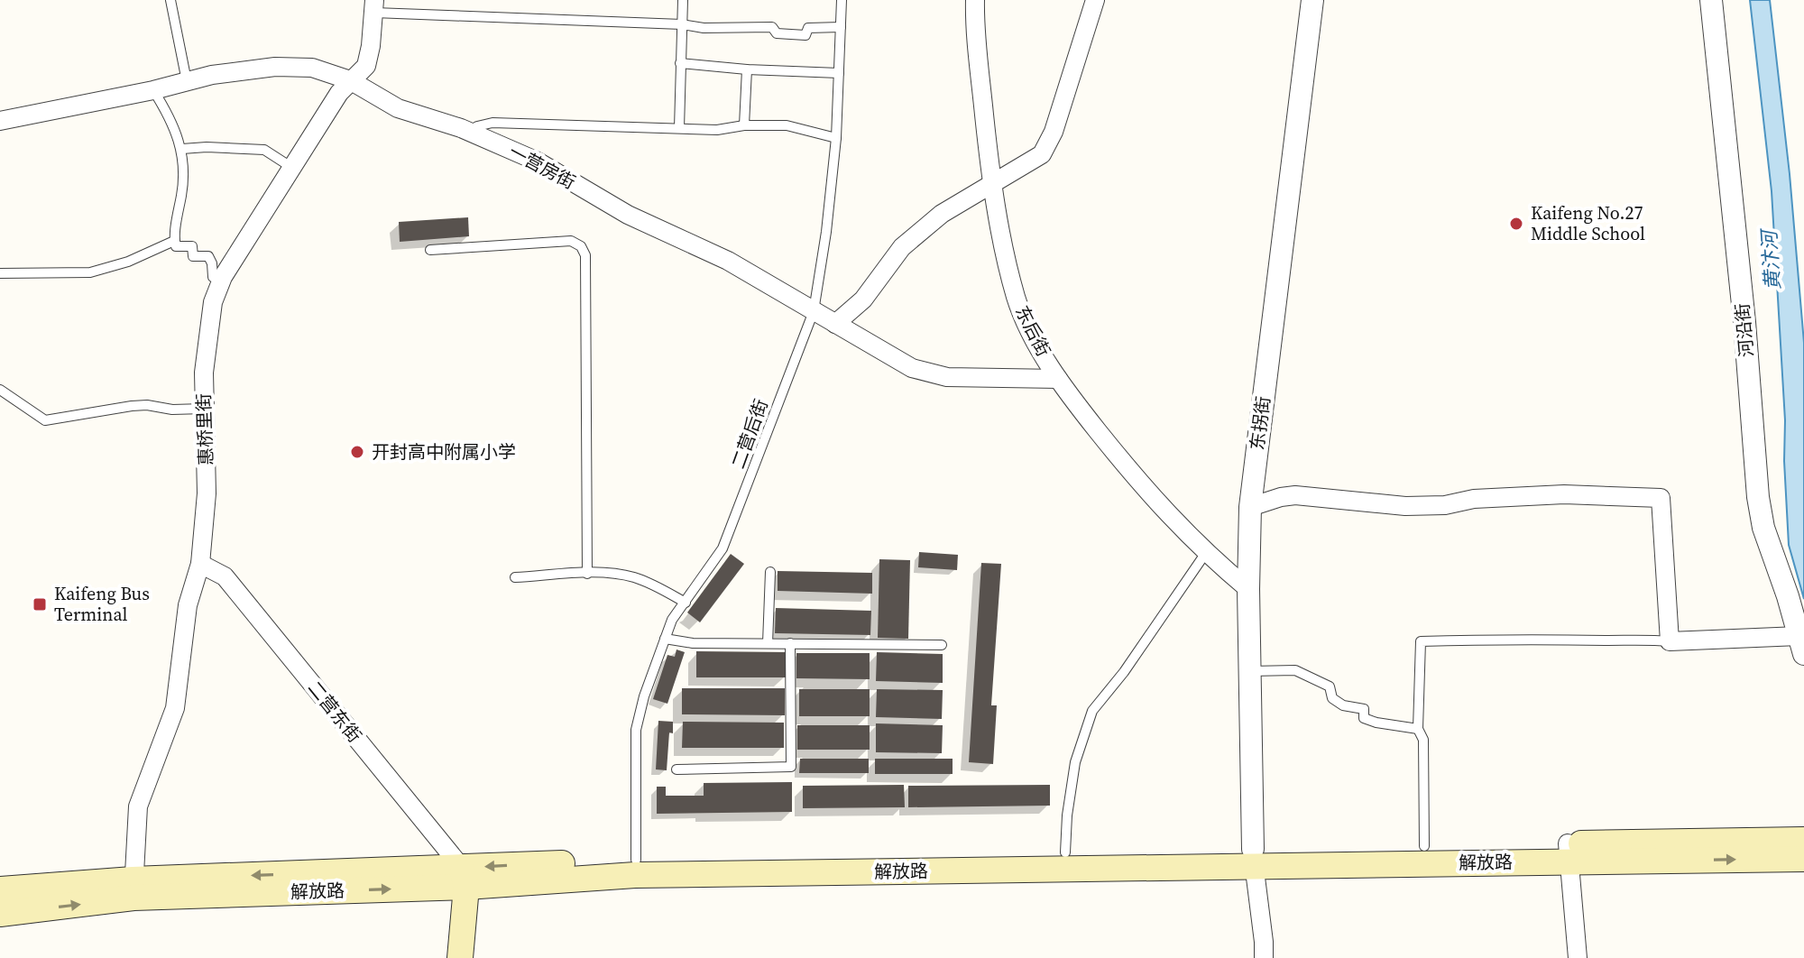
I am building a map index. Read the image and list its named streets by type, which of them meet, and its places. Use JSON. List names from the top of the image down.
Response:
{
  "streets": {
    "main road": ["解放路"],
    "street": [
      "一营房街",
      "河沿街",
      "东后街",
      "东拐街",
      "惠桥里街",
      "二营东街"
    ],
    "lane": ["二营后街"]
  },
  "crossings": [
    ["一营房街", "东后街"],
    ["一营房街", "惠桥里街"],
    ["一营房街", "二营后街"],
    ["东后街", "东拐街"],
    ["东拐街", "解放路"],
    ["惠桥里街", "二营东街"],
    ["惠桥里街", "解放路"],
    ["二营后街", "解放路"],
    ["二营东街", "解放路"]
  ],
  "water": ["黄汴河"],
  "places": {
    "other": ["Kaifeng No.27 Middle School", "开封高中附属小学"],
    "transit": ["Kaifeng Bus Terminal"]
  }
}
